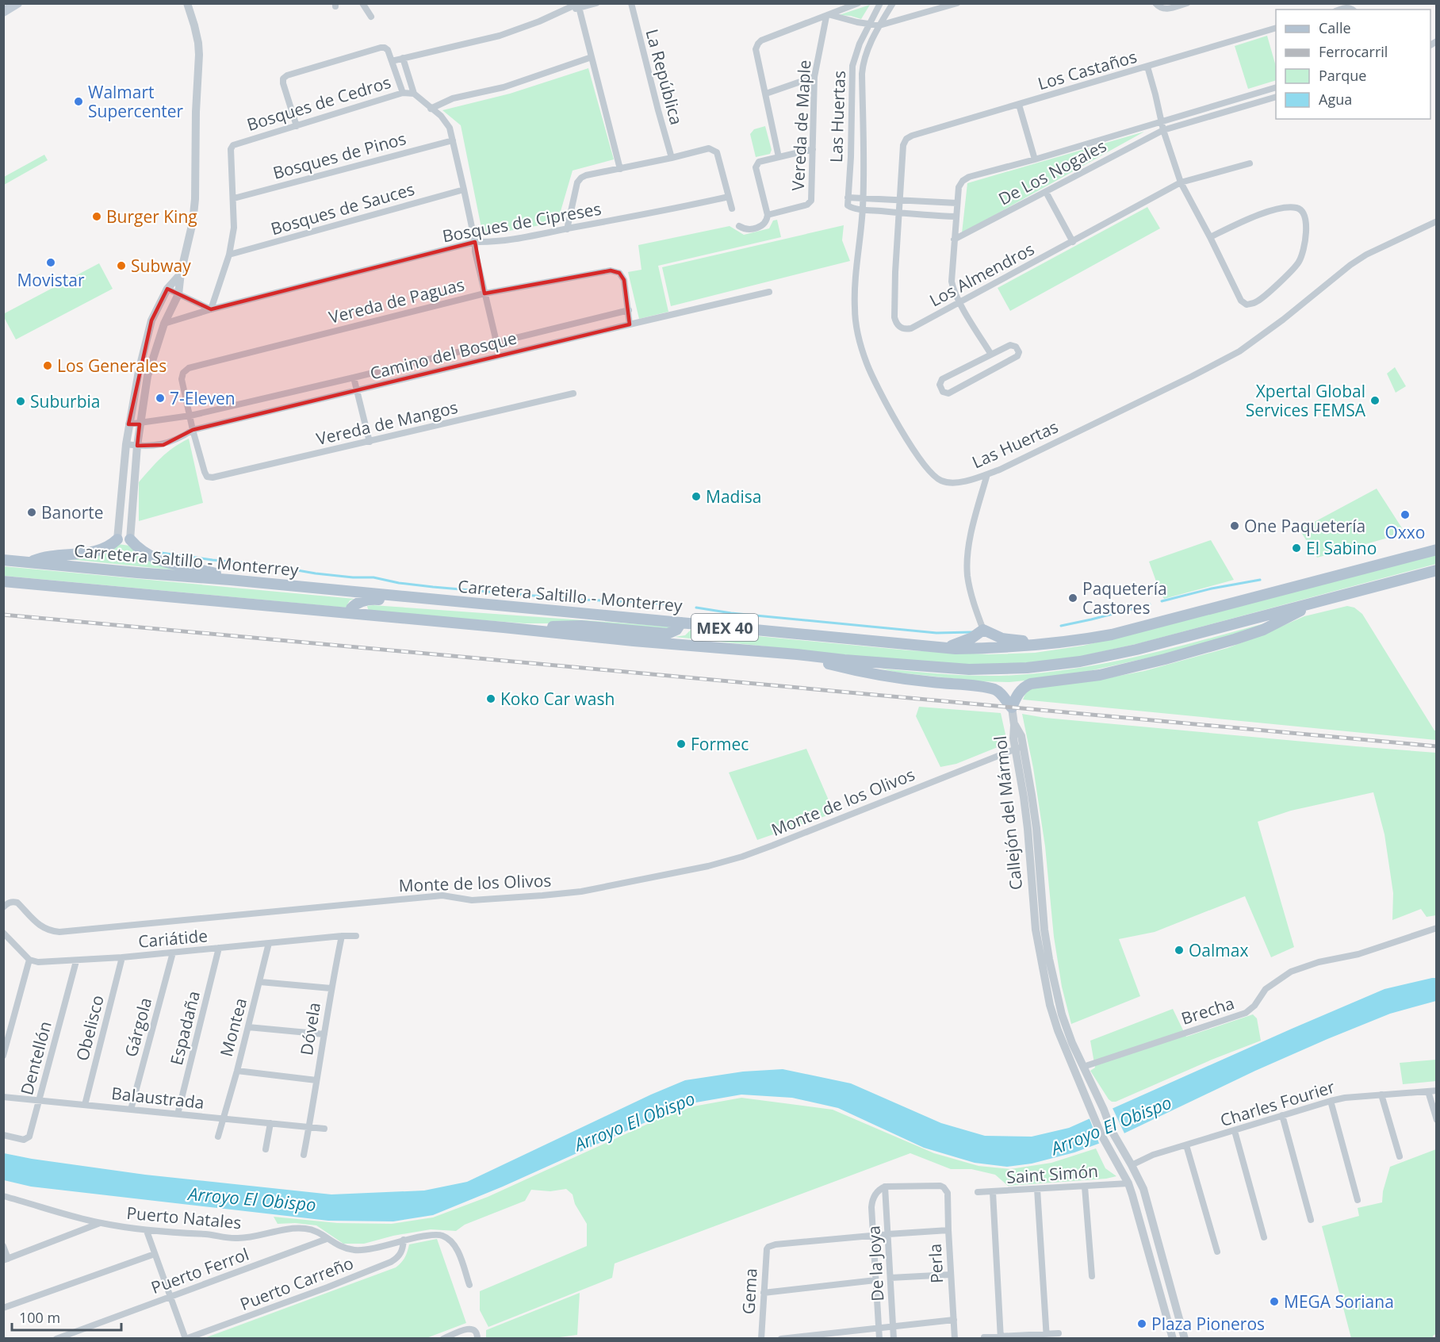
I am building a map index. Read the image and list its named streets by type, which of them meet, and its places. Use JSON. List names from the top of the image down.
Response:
{
  "streets": {
    "main road": ["Carretera Saltillo - Monterrey", "MEX 40"],
    "street": [
      "Los Castaños",
      "La República",
      "Bosques de Cedros",
      "Las Huertas",
      "Vereda de Maple",
      "Bosques de Pinos",
      "De Los Nogales",
      "Bosques de Sauces",
      "Bosques de Cipreses",
      "Los Almendros",
      "Vereda de Paguas",
      "Camino del Bosque",
      "Vereda de Mangos",
      "Monte de los Olivos",
      "Callejón del Mármol",
      "Cariátide",
      "Brecha",
      "Gárgola",
      "Montea",
      "Obelisco",
      "Espadaña",
      "Dóvela",
      "Dentellón",
      "Balaustrada",
      "Charles Fourier",
      "Saint Simón",
      "Puerto Natales",
      "De la Joya",
      "Perla",
      "Puerto Ferrol",
      "Puerto Carreño",
      "Gema"
    ]
  },
  "crossings": [
    ["Los Castaños", "Los Almendros"],
    ["Bosques de Cedros", "Bosques de Pinos"],
    ["Vereda de Paguas", "Camino del Bosque"],
    ["Camino del Bosque", "Vereda de Mangos"],
    ["Monte de los Olivos", "Callejón del Mármol"],
    ["Callejón del Mármol", "Brecha"],
    ["Callejón del Mármol", "Charles Fourier"],
    ["Callejón del Mármol", "Saint Simón"],
    ["Cariátide", "Gárgola"],
    ["Cariátide", "Montea"],
    ["Cariátide", "Obelisco"],
    ["Cariátide", "Espadaña"],
    ["Cariátide", "Dóvela"],
    ["Cariátide", "Dentellón"],
    ["Gárgola", "Balaustrada"],
    ["Montea", "Balaustrada"],
    ["Obelisco", "Balaustrada"],
    ["Espadaña", "Balaustrada"],
    ["Dóvela", "Balaustrada"],
    ["Dentellón", "Balaustrada"],
    ["Puerto Natales", "Puerto Ferrol"],
    ["Puerto Natales", "Puerto Carreño"],
    ["De la Joya", "Perla"],
    ["De la Joya", "Gema"]
  ],
  "water": ["Arroyo El Obispo"],
  "places": [
    "Walmart Supercenter",
    "Burger King",
    "Movistar",
    "Subway",
    "Los Generales",
    "7-Eleven",
    "Xpertal Global Services FEMSA",
    "Suburbia",
    "Madisa",
    "Banorte",
    "Oxxo",
    "One Paquetería",
    "El Sabino",
    "Paquetería Castores",
    "Koko Car wash",
    "Formec",
    "Oalmax",
    "MEGA Soriana",
    "Plaza Pioneros"
  ],
  "legend": [
    "Calle",
    "Ferrocarril",
    "Parque",
    "Agua"
  ],
  "scale_bar": "100 m"
}
